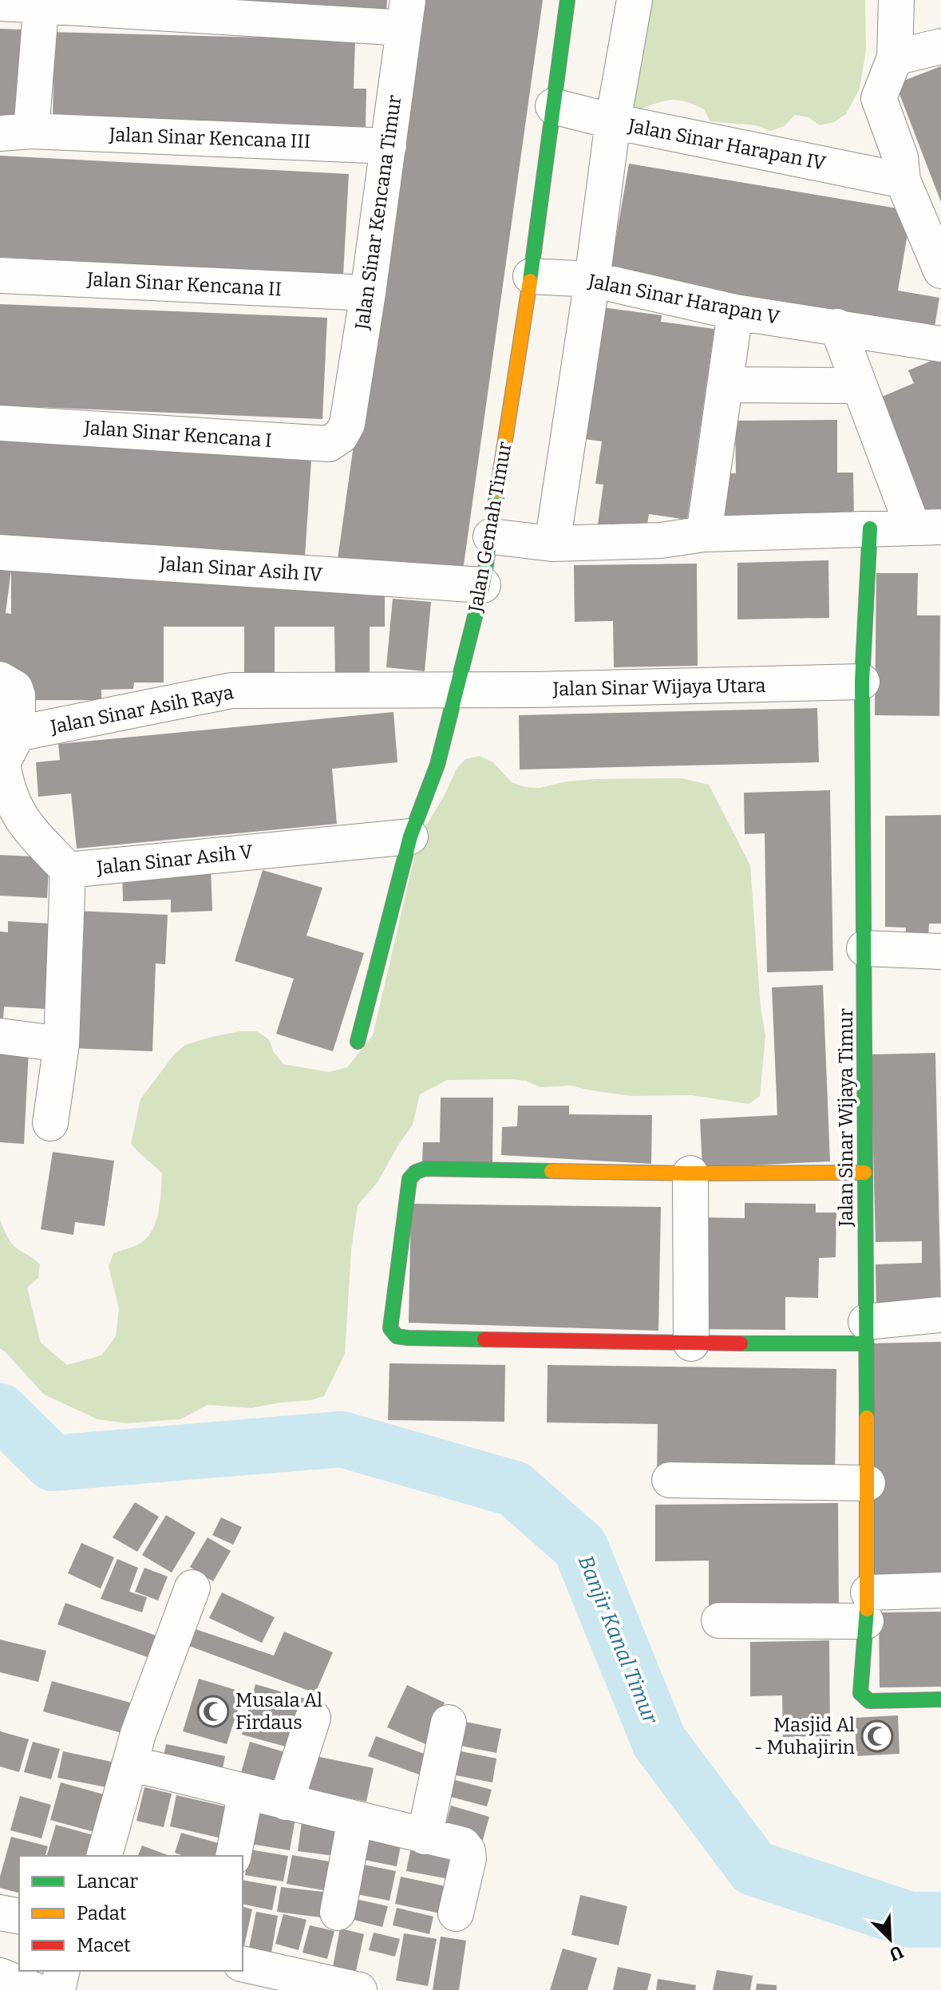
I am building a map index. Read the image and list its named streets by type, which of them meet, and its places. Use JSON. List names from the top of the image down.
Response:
{
  "streets": {
    "street": [
      "Jalan Sinar Kencana III",
      "Jalan Sinar Harapan IV",
      "Jalan Sinar Kencana Timur",
      "Jalan Sinar Kencana II",
      "Jalan Sinar Harapan V",
      "Jalan Sinar Kencana I",
      "Jalan Gemah Timur",
      "Jalan Sinar Asih IV",
      "Jalan Sinar Wijaya Utara",
      "Jalan Sinar Asih Raya",
      "Jalan Sinar Asih V",
      "Jalan Sinar Wijaya Timur"
    ]
  },
  "crossings": [
    ["Jalan Sinar Kencana III", "Jalan Sinar Kencana Timur"],
    ["Jalan Sinar Harapan IV", "Jalan Gemah Timur"],
    ["Jalan Sinar Kencana Timur", "Jalan Sinar Kencana II"],
    ["Jalan Sinar Kencana Timur", "Jalan Sinar Kencana I"],
    ["Jalan Sinar Harapan V", "Jalan Gemah Timur"],
    ["Jalan Gemah Timur", "Jalan Sinar Asih IV"],
    ["Jalan Gemah Timur", "Jalan Sinar Wijaya Utara"],
    ["Jalan Gemah Timur", "Jalan Sinar Asih Raya"],
    ["Jalan Gemah Timur", "Jalan Sinar Asih V"],
    ["Jalan Sinar Wijaya Utara", "Jalan Sinar Asih Raya"],
    ["Jalan Sinar Wijaya Utara", "Jalan Sinar Wijaya Timur"]
  ],
  "water": ["Banjir Kanal Timur"],
  "places": {
    "mosque": ["Musala Al Firdaus", "Masjid Al - Muhajirin"]
  },
  "legend": ["Lancar", "Padat", "Macet"],
  "north": "bottom right"
}
